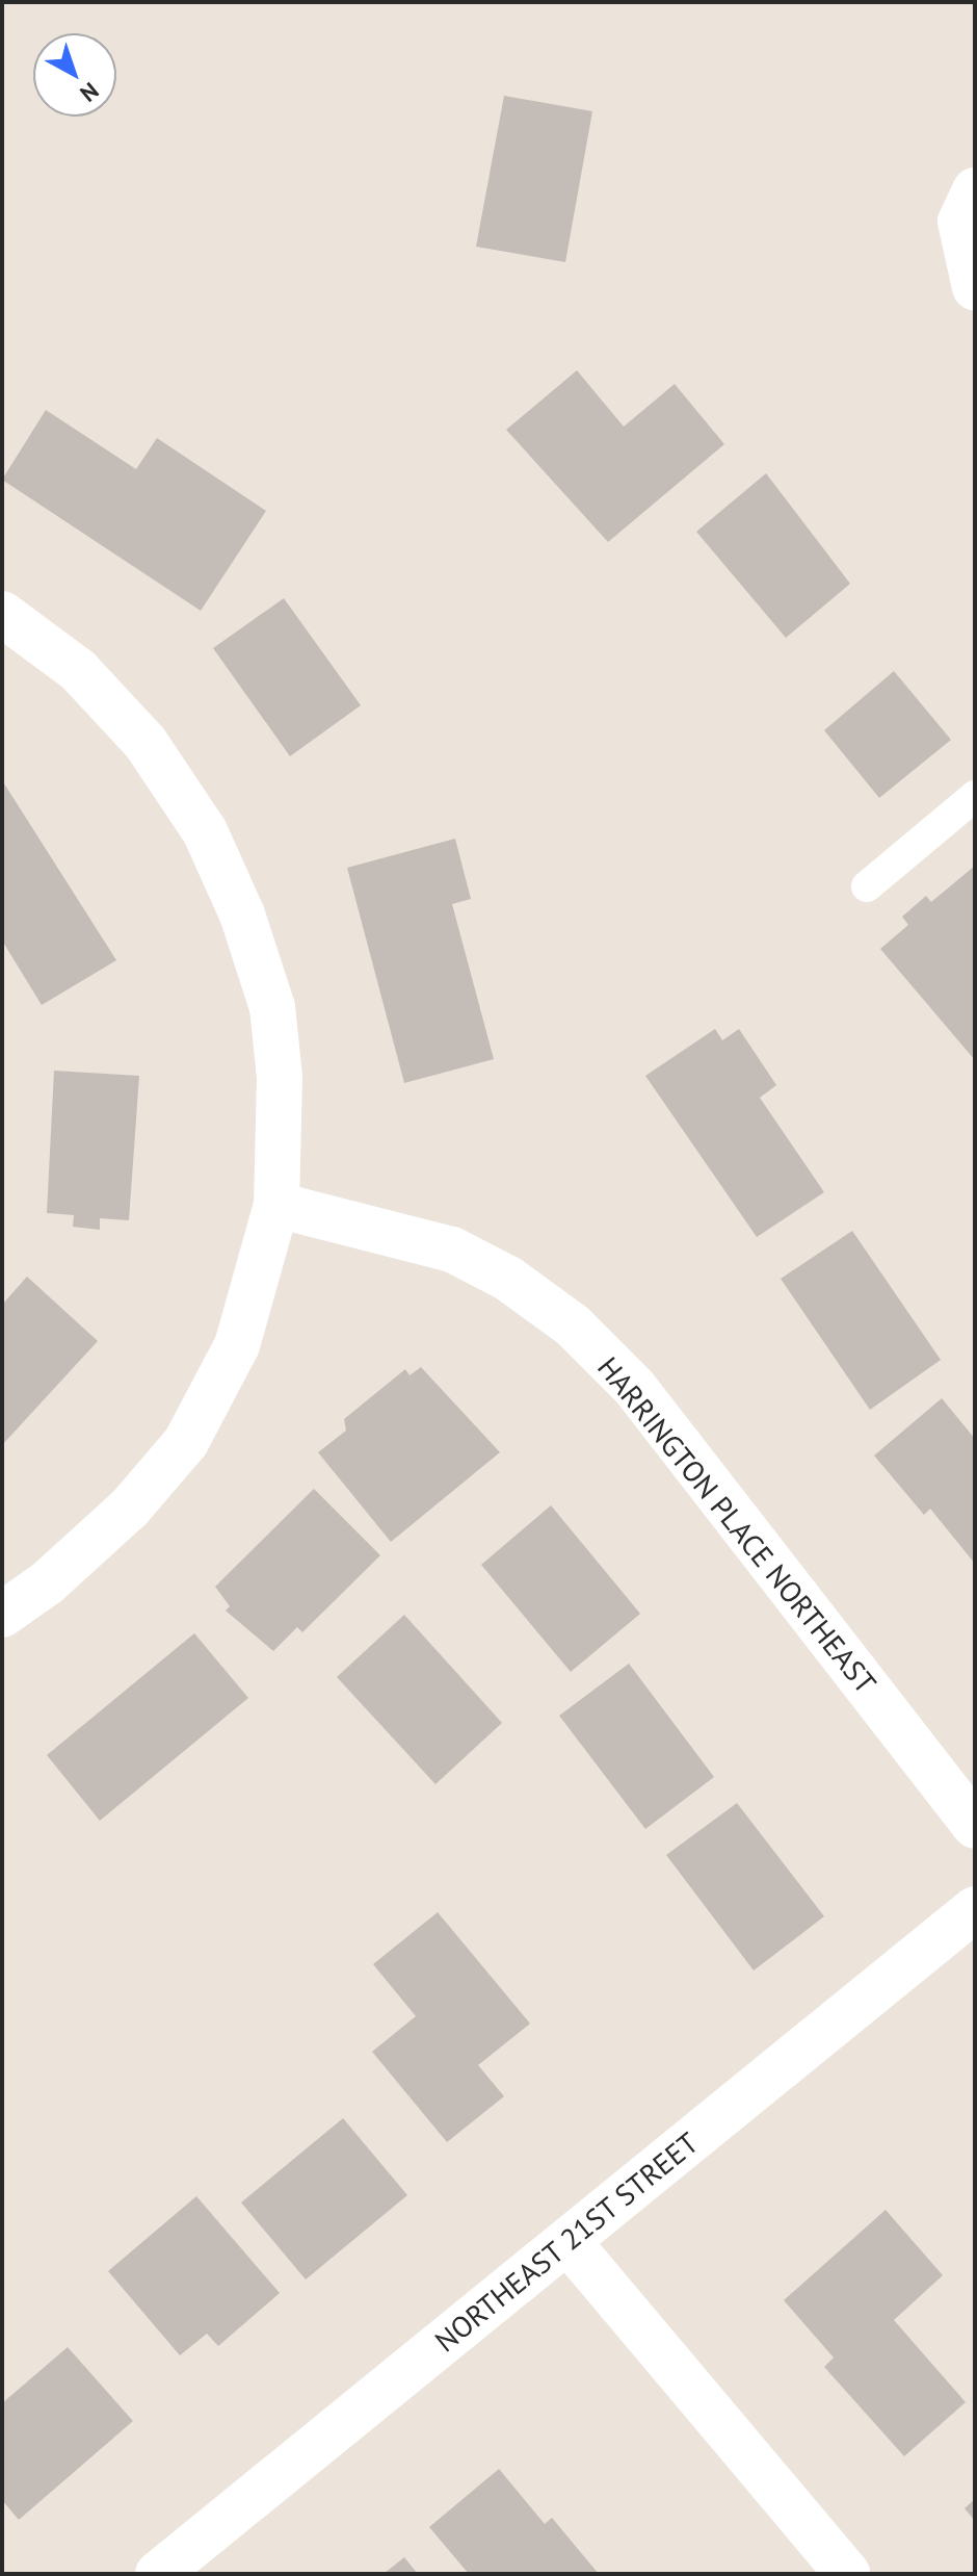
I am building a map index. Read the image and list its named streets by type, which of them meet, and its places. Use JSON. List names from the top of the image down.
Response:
{
  "streets": {
    "street": ["HARRINGTON PLACE NORTHEAST", "NORTHEAST 21ST STREET"]
  },
  "north": "bottom right"
}
